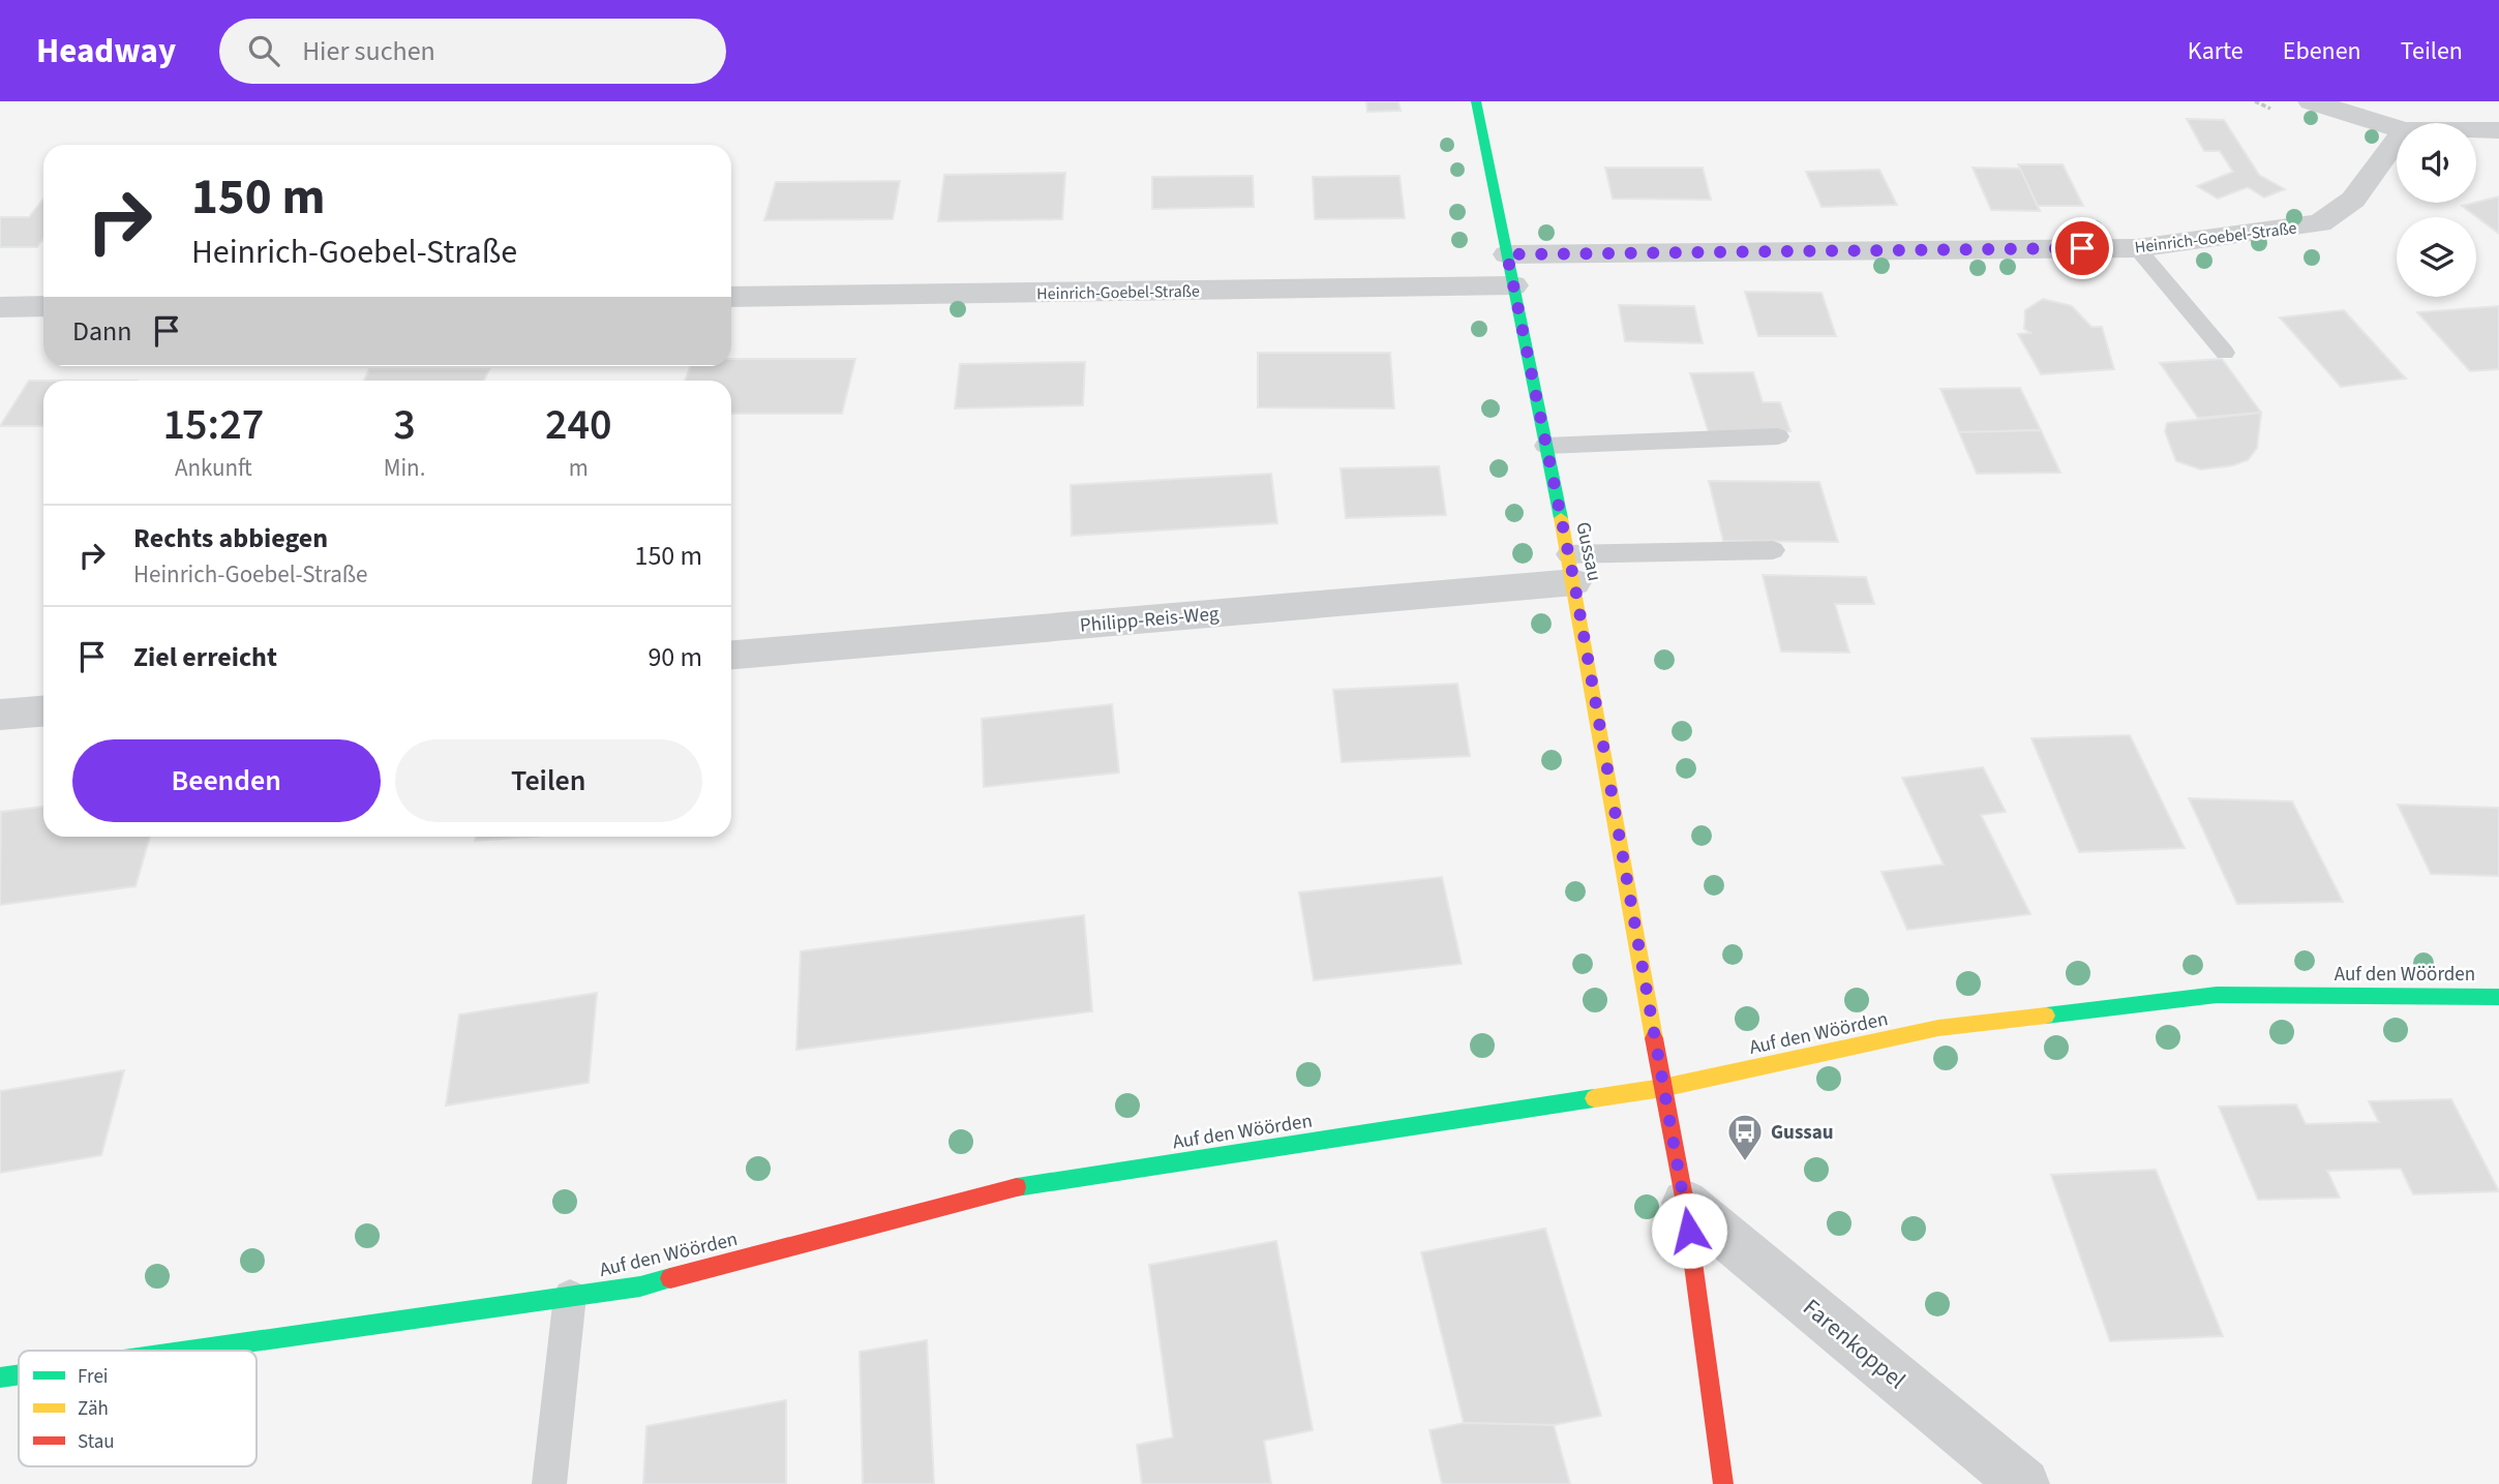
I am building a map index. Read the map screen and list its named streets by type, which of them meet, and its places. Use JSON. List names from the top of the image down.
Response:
{
  "streets": {
    "street": [
      "Heinrich-Goebel-Straße",
      "Gussau",
      "Philipp-Reis-Weg",
      "Auf den Wöörden",
      "Farenkoppel"
    ]
  },
  "crossings": [
    ["Heinrich-Goebel-Straße", "Gussau"],
    ["Gussau", "Philipp-Reis-Weg"],
    ["Gussau", "Auf den Wöörden"],
    ["Gussau", "Farenkoppel"]
  ],
  "places": {
    "bus stop": ["Gussau"]
  },
  "legend": ["Frei", "Zäh", "Stau"],
  "page": {
    "header": "Headway",
    "search": "Hier suchen",
    "nav": ["Karte", "Ebenen", "Teilen"],
    "turn": ["150 m", "Heinrich-Goebel-Straße"],
    "then": "Dann",
    "eta": [
      "15:27",
      "Ankunft",
      "3",
      "Min.",
      "240",
      "m"
    ],
    "list": [
      {
        "name": "Rechts abbiegen",
        "note": "Heinrich-Goebel-Straße",
        "value": "150 m"
      },
      {
        "name": "Ziel erreicht",
        "value": "90 m"
      }
    ],
    "buttons": ["Beenden", "Teilen"]
  }
}
